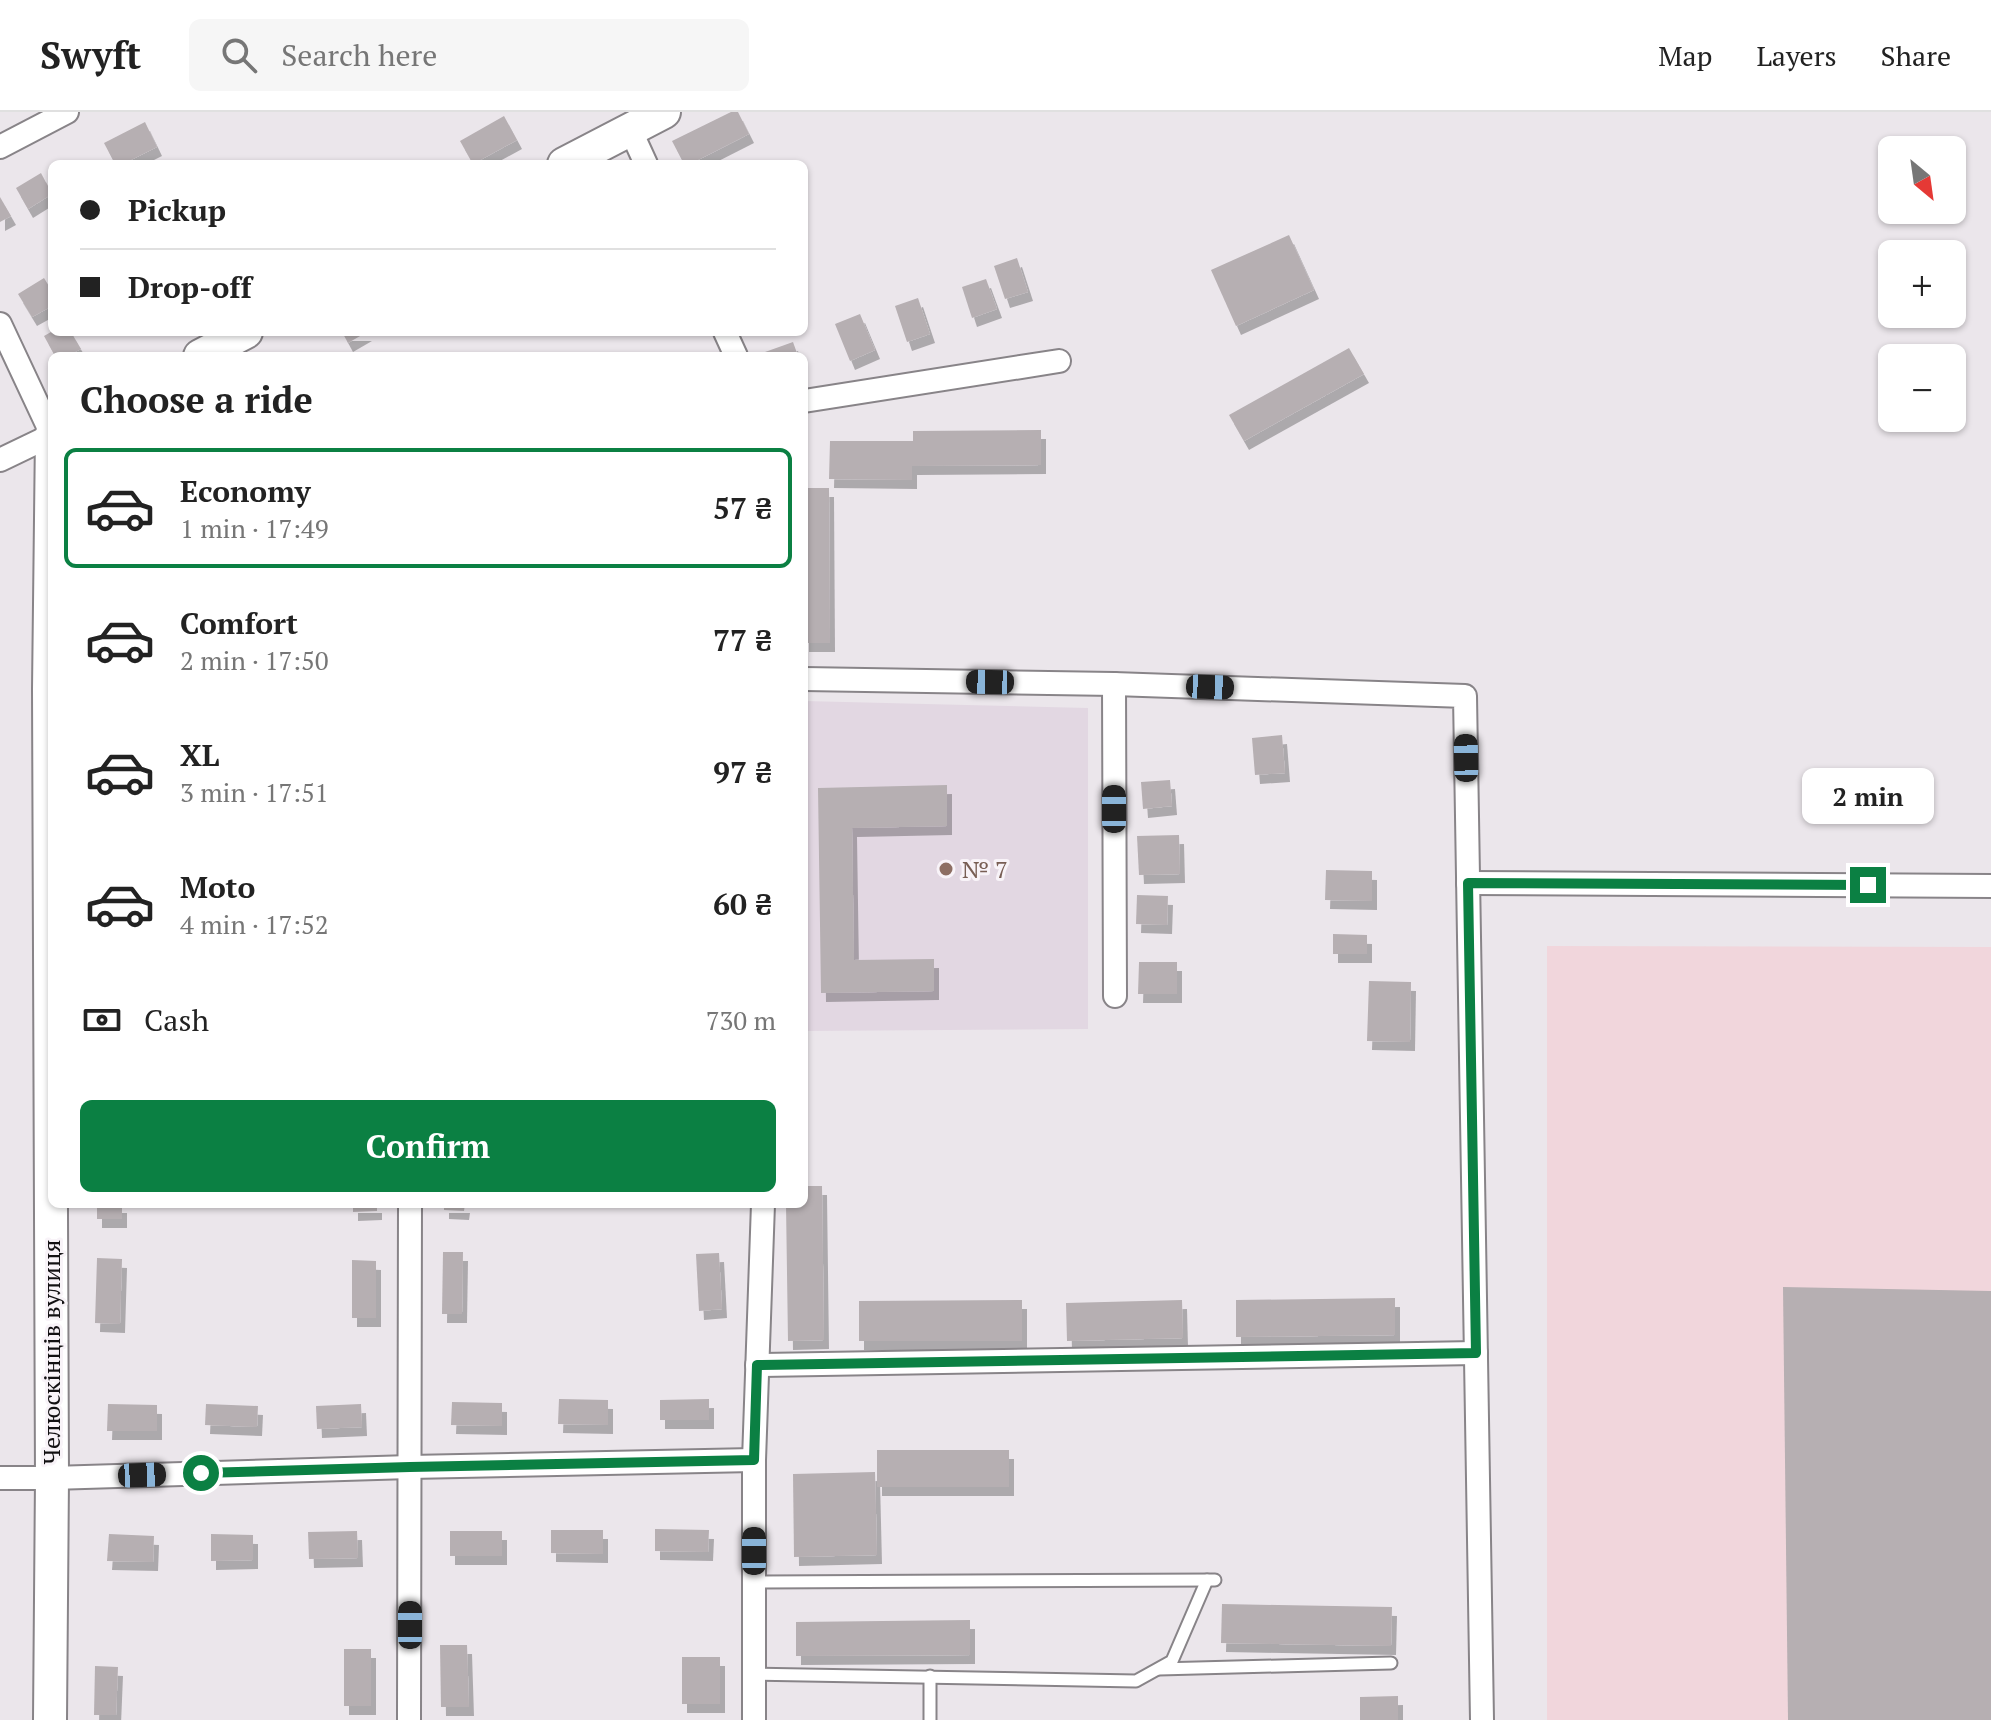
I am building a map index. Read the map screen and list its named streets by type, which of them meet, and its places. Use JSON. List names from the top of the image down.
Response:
{
  "streets": {
    "main road": ["Челюскінців вулиця"]
  },
  "places": ["№ 7"],
  "north": "bottom right",
  "page": {
    "header": "Swyft",
    "search": "Search here",
    "nav": ["Map", "Layers", "Share"],
    "map_buttons": ["+", "−"],
    "banner": ["Pickup", "Drop-off"],
    "heading": "Choose a ride",
    "list": [
      {
        "name": "Economy",
        "note": "1 min · 17:49",
        "value": "57 ₴"
      },
      {
        "name": "Comfort",
        "note": "2 min · 17:50",
        "value": "77 ₴"
      },
      {
        "name": "XL",
        "note": "3 min · 17:51",
        "value": "97 ₴"
      },
      {
        "name": "Moto",
        "note": "4 min · 17:52",
        "value": "60 ₴"
      }
    ],
    "bubble": "2 min",
    "pay": ["Cash", "730 m"],
    "buttons": "Confirm"
  }
}
